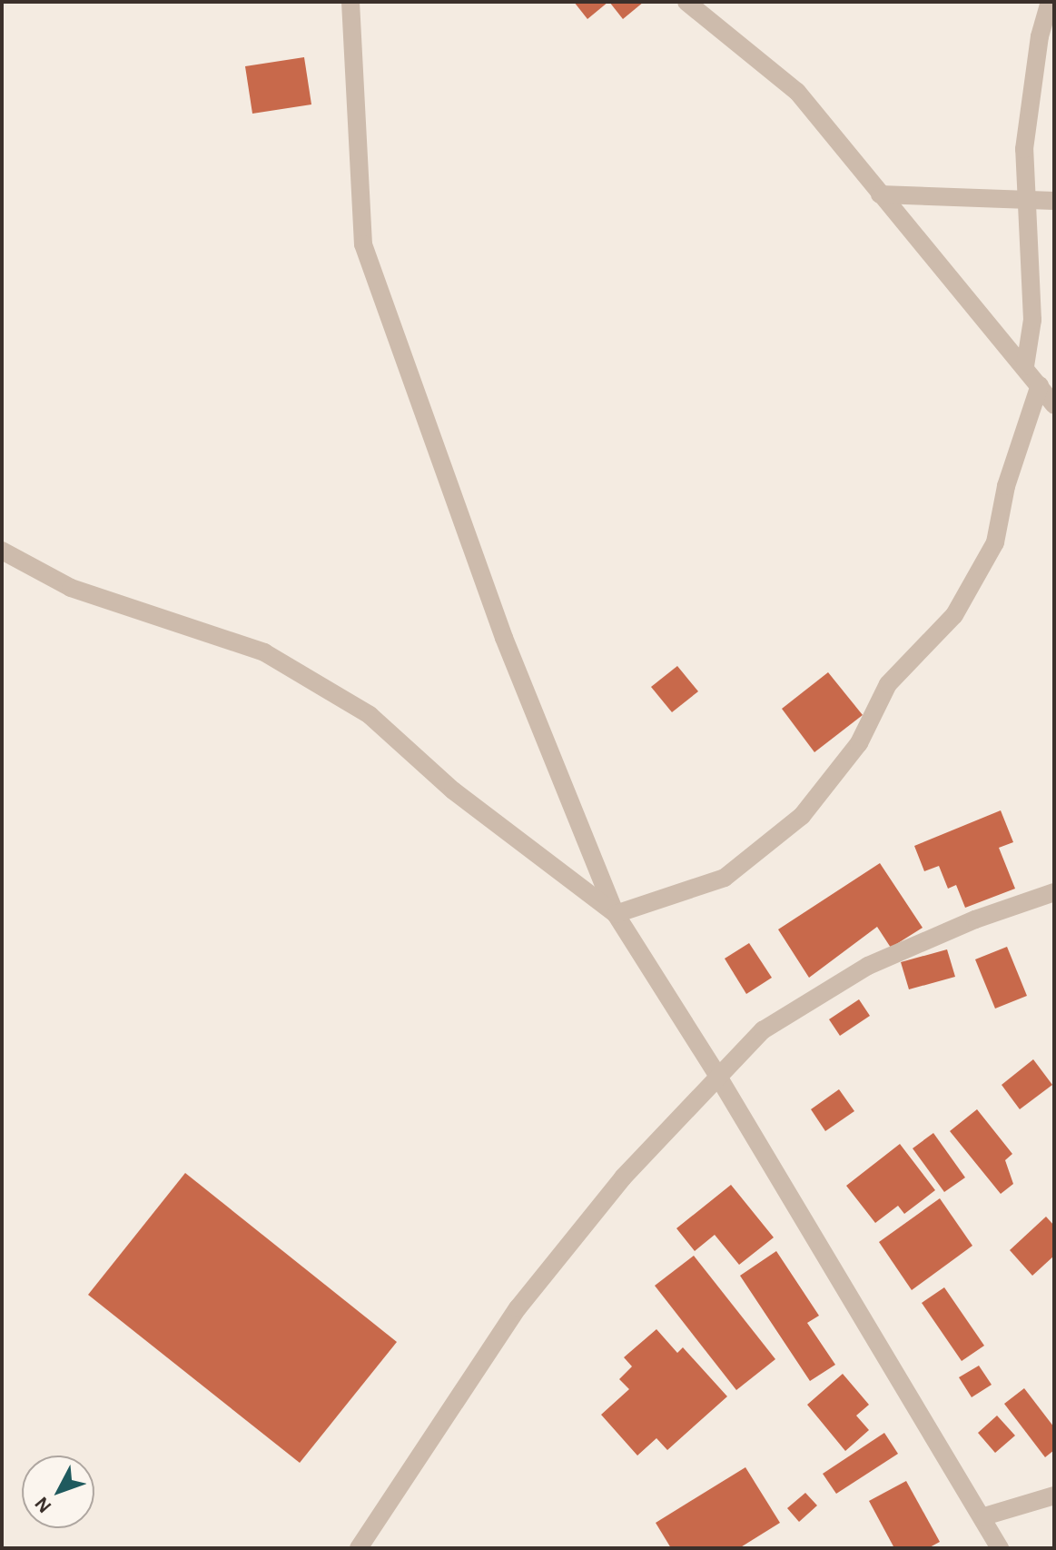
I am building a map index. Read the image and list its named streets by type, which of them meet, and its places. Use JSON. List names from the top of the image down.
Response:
{
  "north": "bottom left"
}
